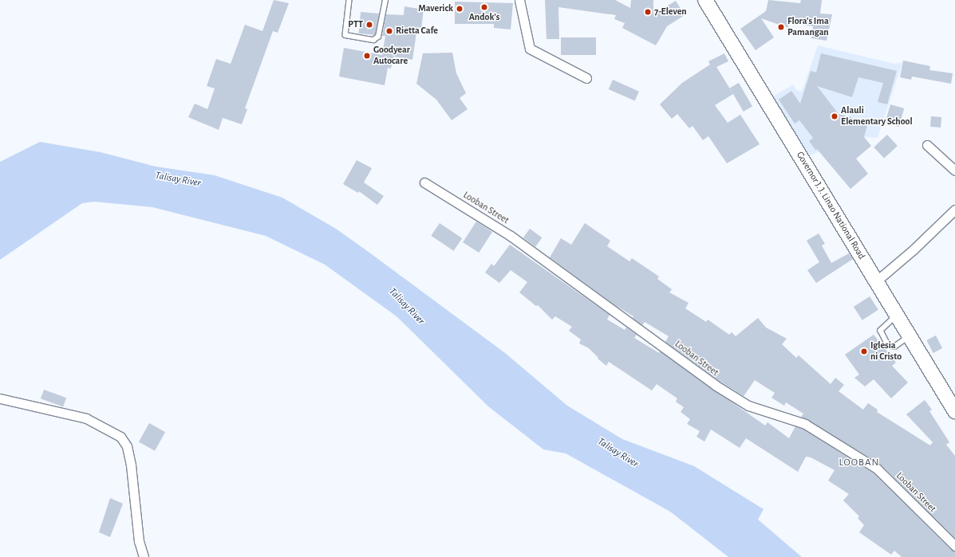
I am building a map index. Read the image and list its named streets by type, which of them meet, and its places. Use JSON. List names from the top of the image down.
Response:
{
  "streets": {
    "main road": ["Governor J. J. Linao National Road"],
    "street": ["Looban Street"]
  },
  "districts": ["LOOBAN"],
  "water": ["Talisay River"],
  "places": [
    "Andok's",
    "Maverick",
    "7-Eleven",
    "PTT",
    "Flora's Ima Pamangan",
    "Rietta Cafe",
    "Goodyear Autocare",
    "Alauli Elementary School",
    "Iglesia ni Cristo"
  ]
}
